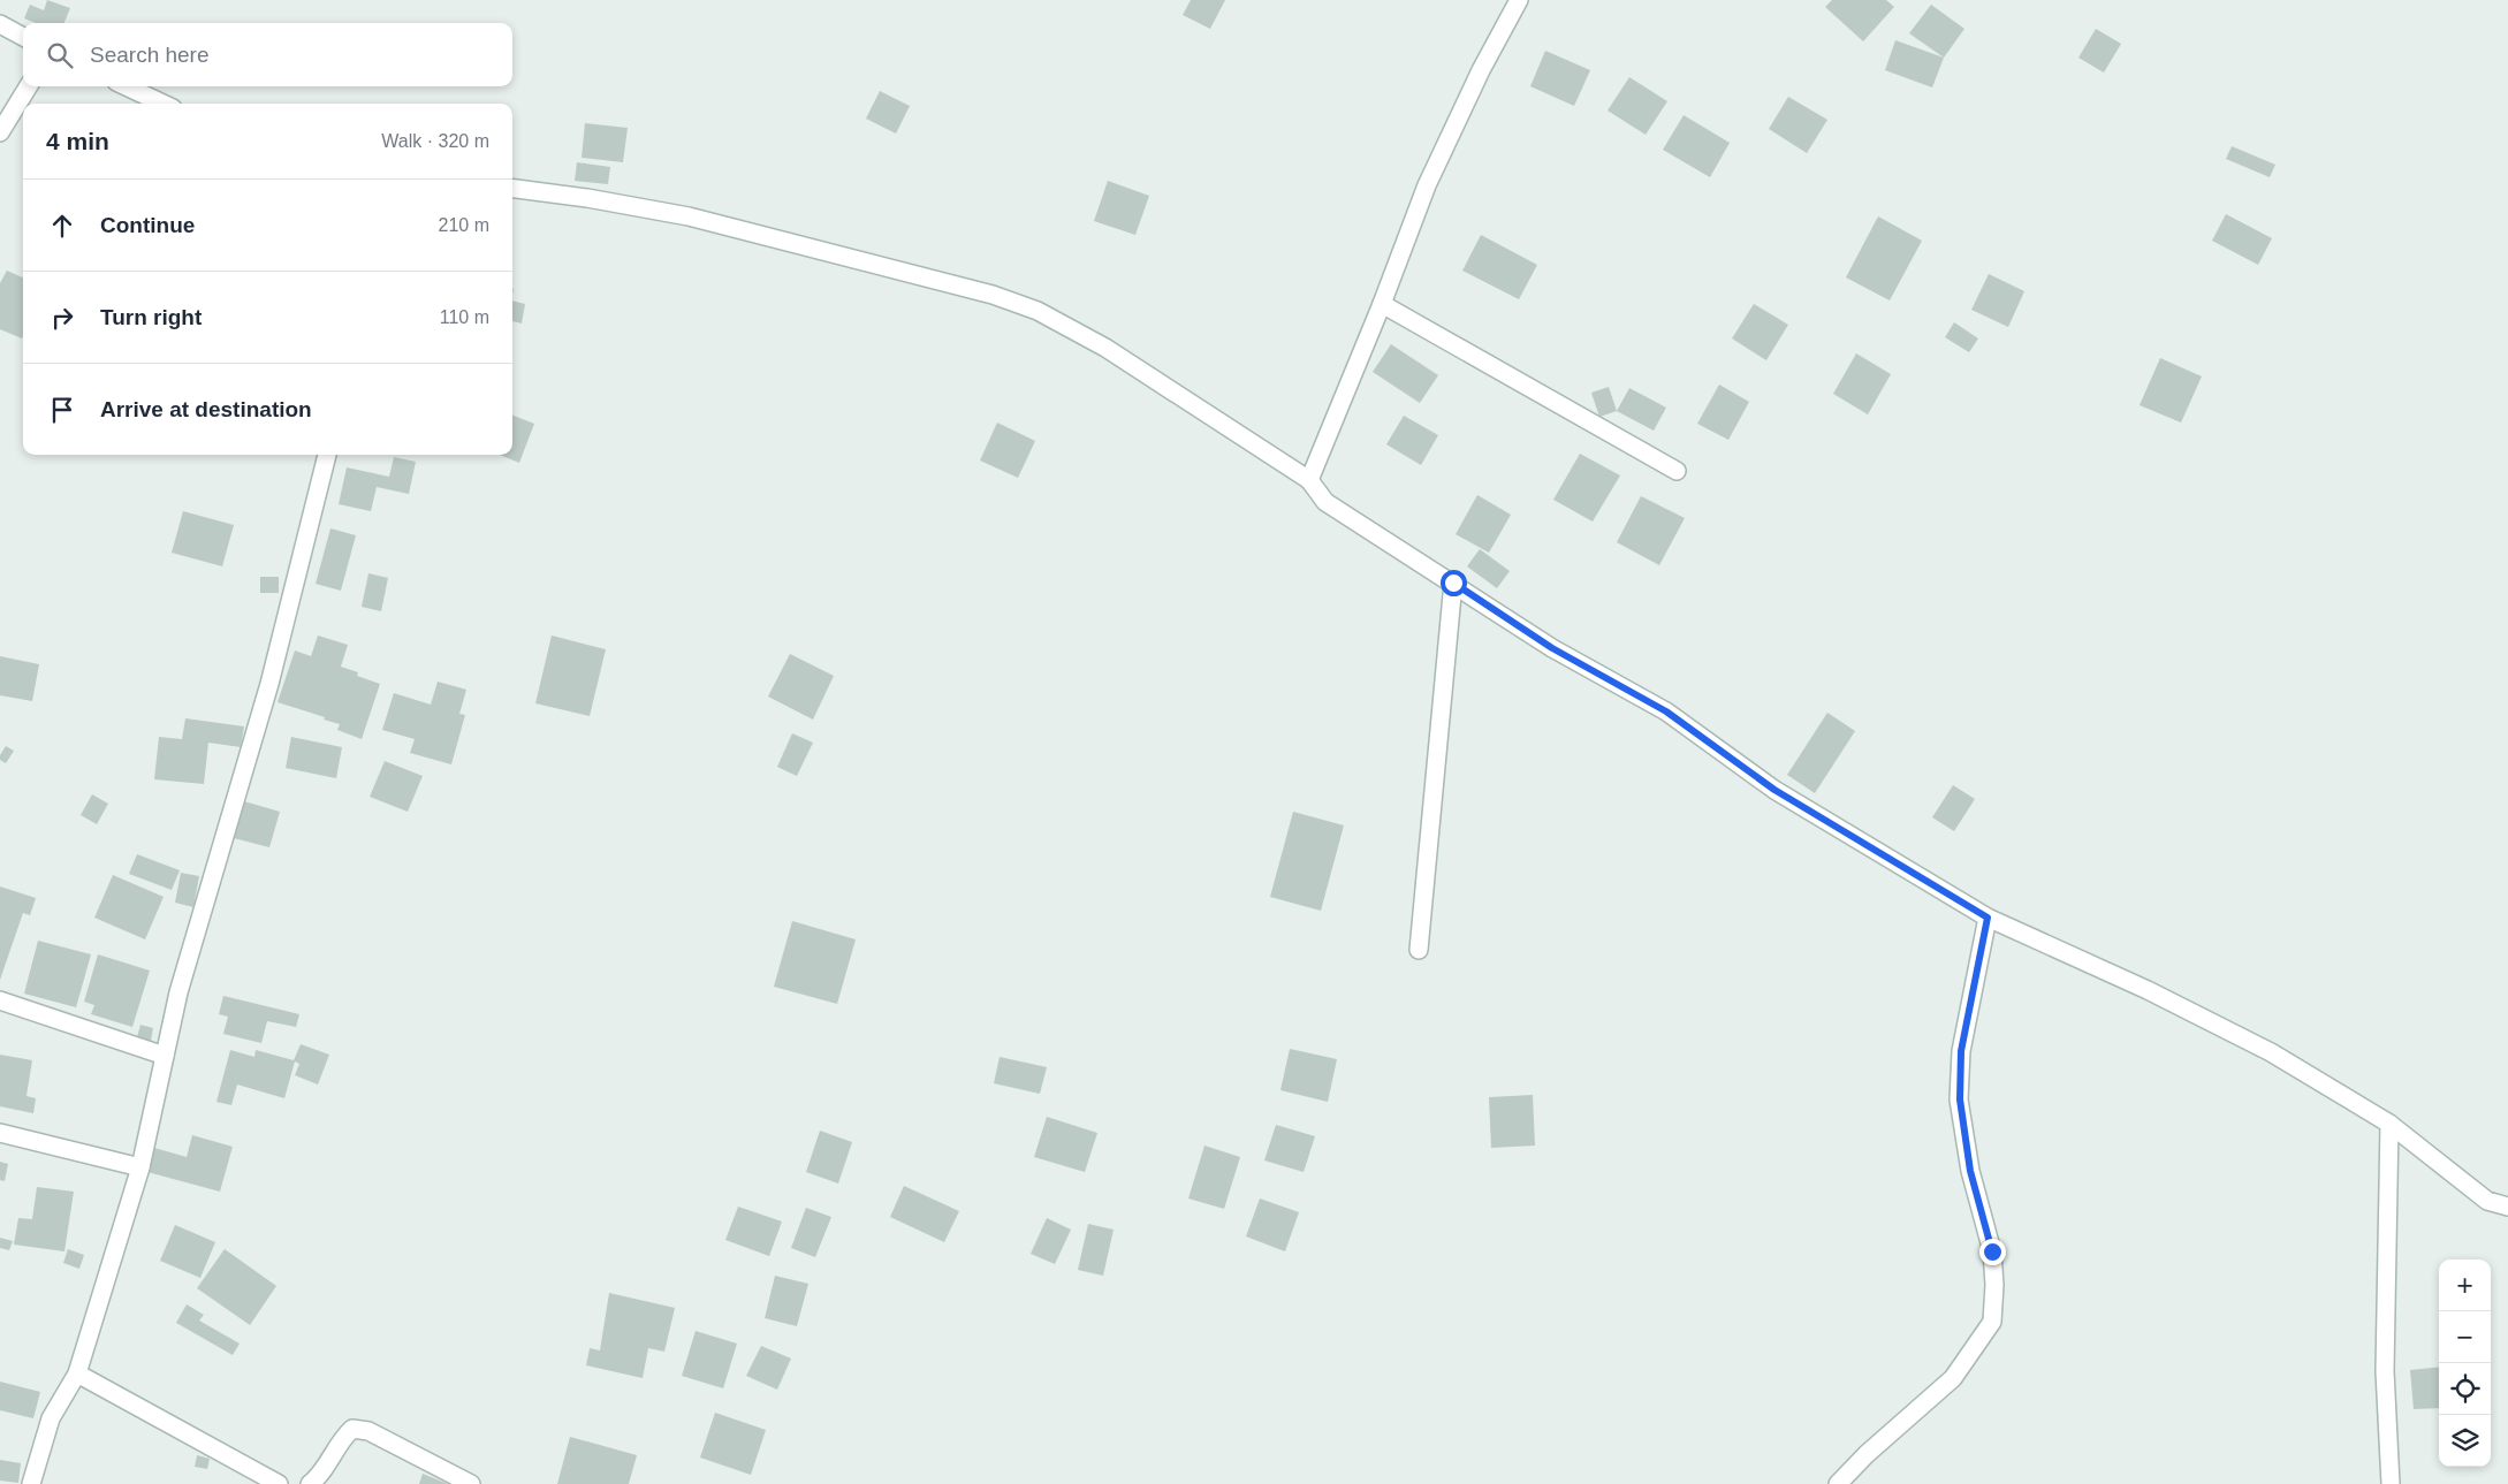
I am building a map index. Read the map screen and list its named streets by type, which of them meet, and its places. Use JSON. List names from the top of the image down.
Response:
{
  "page": {
    "search": "Search here",
    "heading": ["4 min", "Walk · 320 m"],
    "list": [
      ["Continue", "210 m"],
      ["Turn right", "110 m"],
      "Arrive at destination"
    ],
    "map_buttons": ["+", "−"]
  }
}
